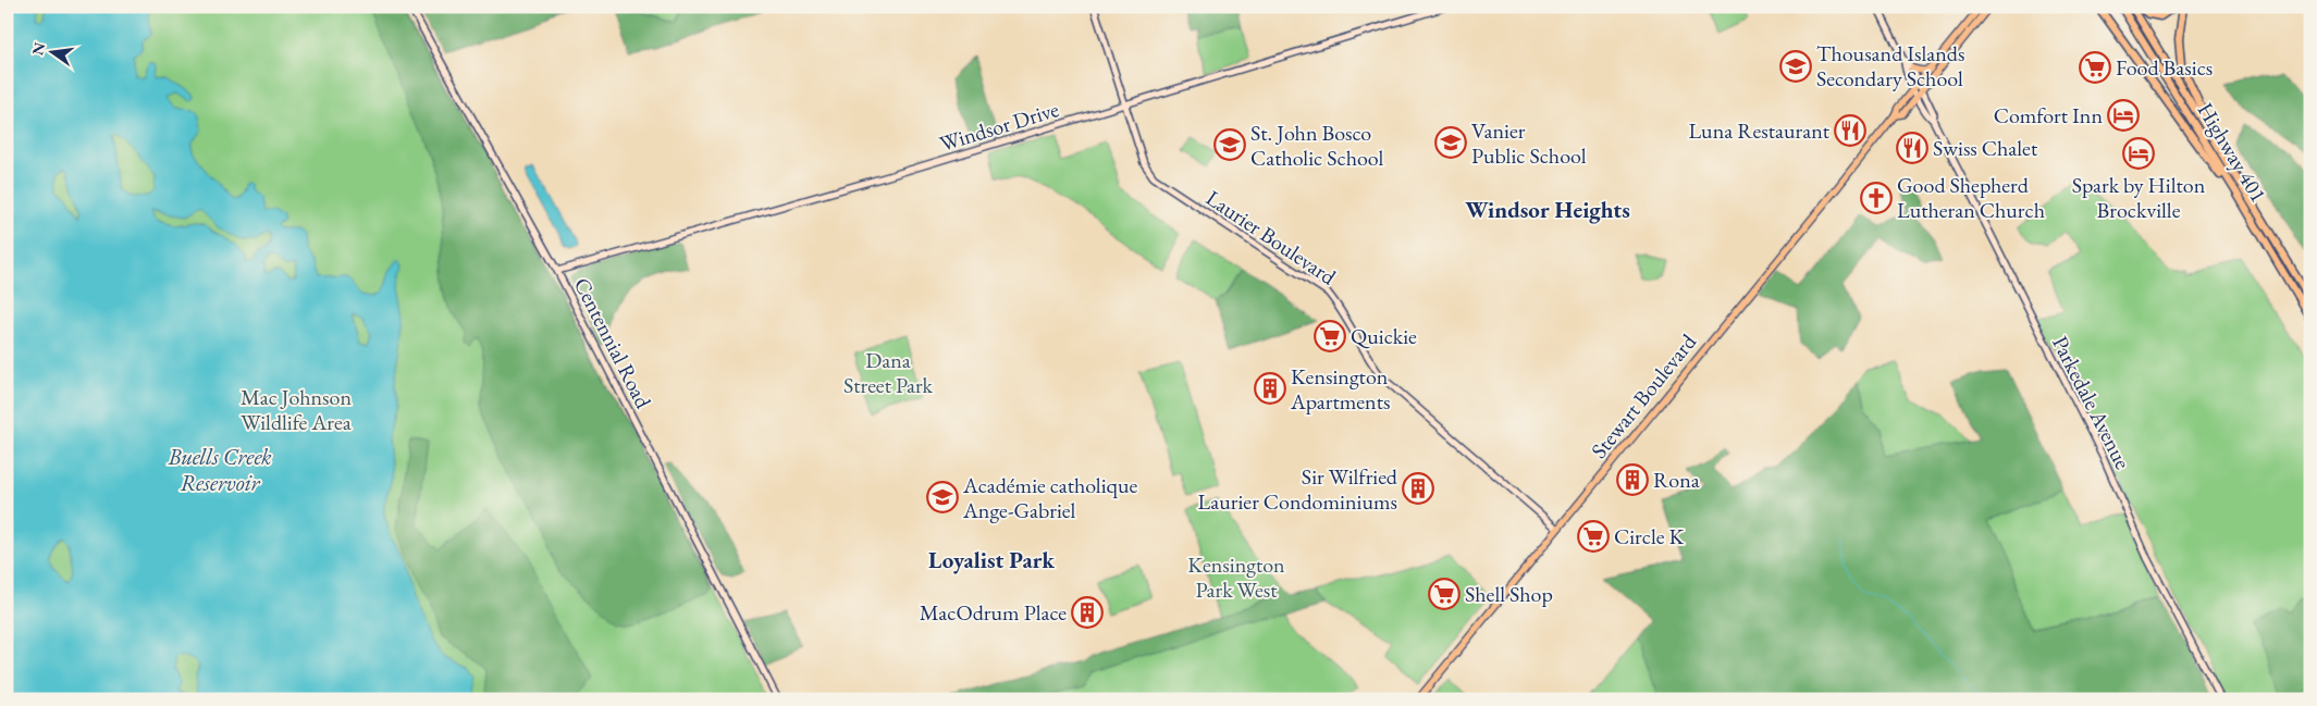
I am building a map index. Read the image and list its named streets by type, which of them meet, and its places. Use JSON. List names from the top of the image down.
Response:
{
  "streets": {
    "highway": ["Highway 401"],
    "main road": ["Stewart Boulevard"],
    "street": [
      "Windsor Drive",
      "Laurier Boulevard",
      "Centennial Road",
      "Parkedale Avenue"
    ]
  },
  "crossings": [
    ["Windsor Drive", "Laurier Boulevard"],
    ["Windsor Drive", "Centennial Road"],
    ["Laurier Boulevard", "Stewart Boulevard"],
    ["Stewart Boulevard", "Parkedale Avenue"]
  ],
  "districts": ["Windsor Heights", "Loyalist Park"],
  "water": ["Buells Creek Reservoir"],
  "parks": ["Dana Street Park", "Mac Johnson Wildlife Area", "Kensington Park West"],
  "places": {
    "school or university": [
      "Thousand Islands Secondary School",
      "Vanier Public School",
      "St. John Bosco Catholic School",
      "Académie catholique Ange-Gabriel"
    ],
    "supermarket": [
      "Food Basics",
      "Quickie",
      "Circle K",
      "Shell Shop"
    ],
    "hotel": ["Comfort Inn", "Spark by Hilton Brockville"],
    "restaurant": ["Luna Restaurant", "Swiss Chalet"],
    "church": ["Good Shepherd Lutheran Church"],
    "building": [
      "Kensington Apartments",
      "Rona",
      "Sir Wilfried Laurier Condominiums",
      "MacOdrum Place"
    ]
  },
  "north": "left"
}
